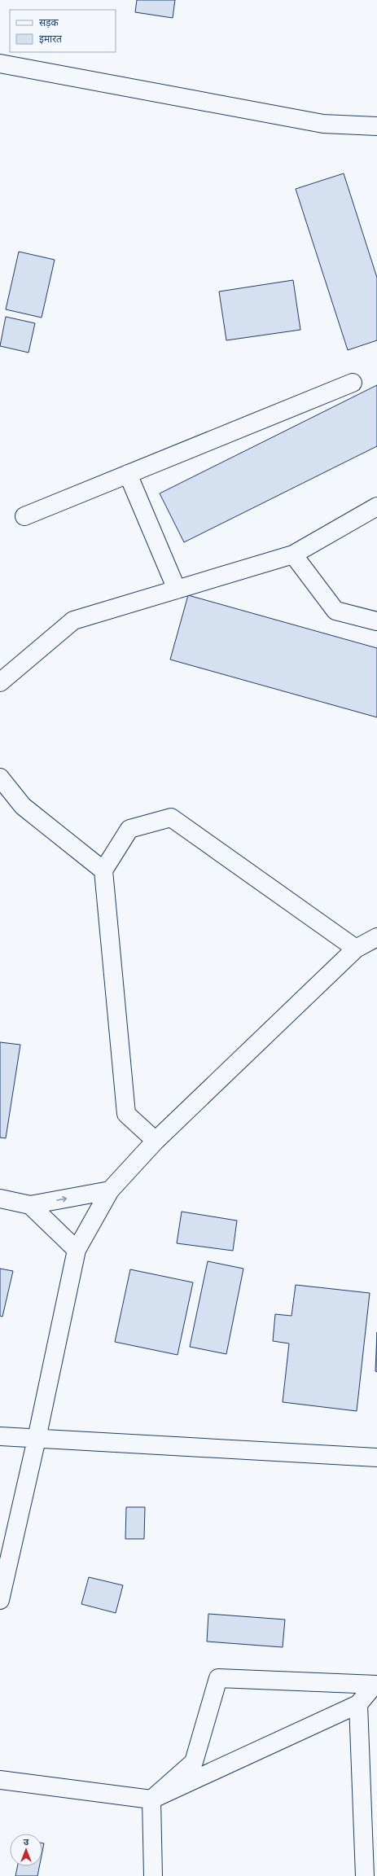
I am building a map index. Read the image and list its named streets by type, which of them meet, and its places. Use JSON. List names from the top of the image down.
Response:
{
  "legend": ["सड़क", "इमारत"],
  "north": "top"
}
